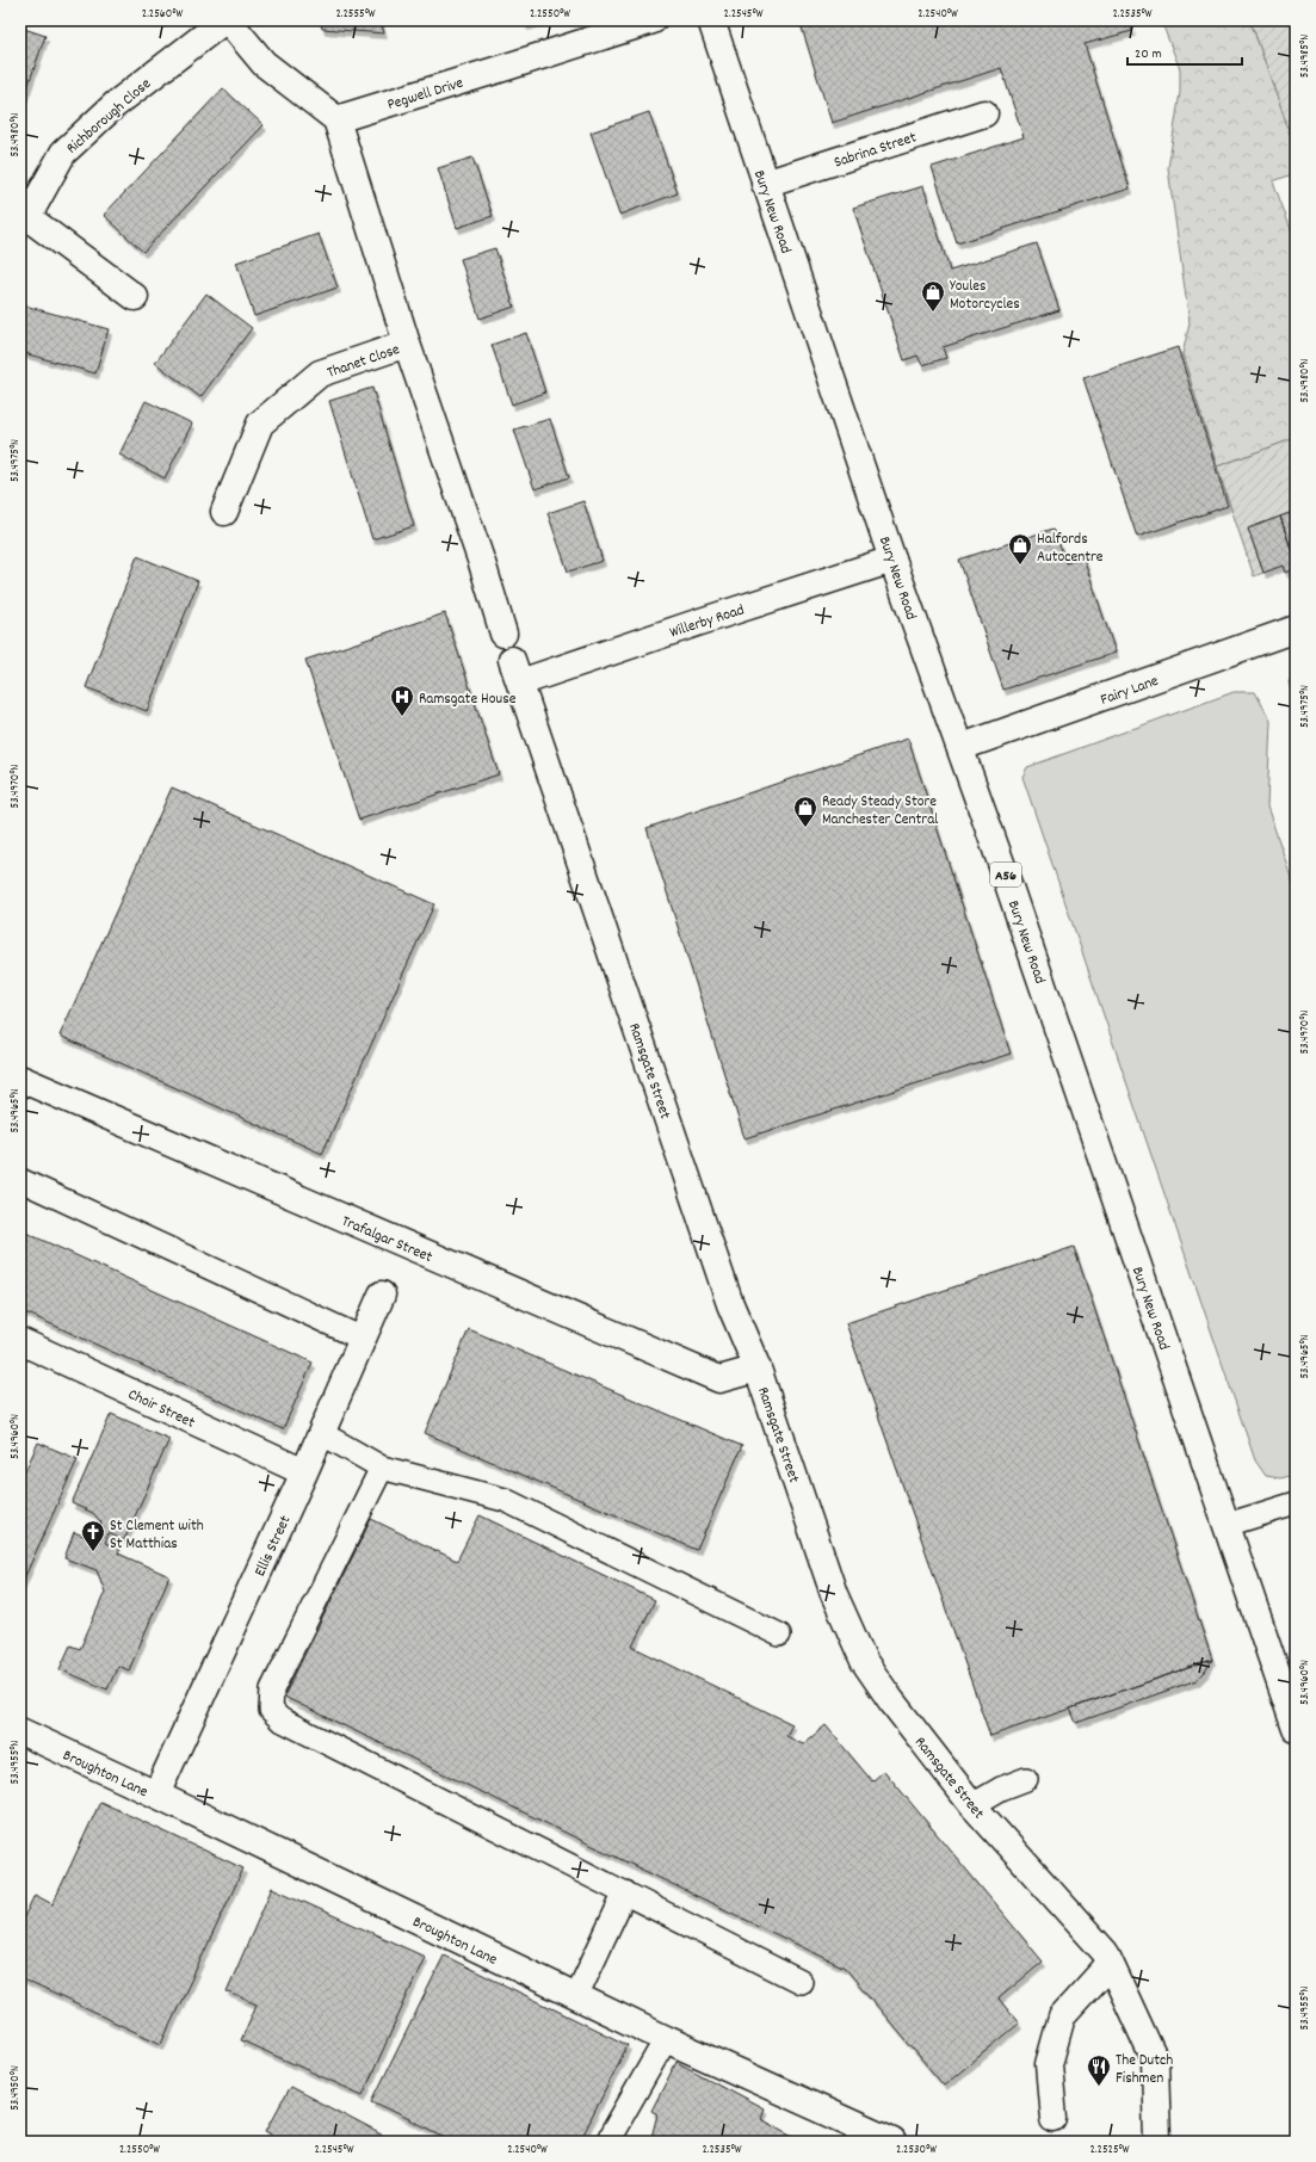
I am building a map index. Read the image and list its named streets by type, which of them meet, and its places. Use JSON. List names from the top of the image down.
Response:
{
  "streets": {
    "main road": [
      "Pegwell Drive",
      "Richborough Close",
      "Sabrina Street",
      "Bury New Road",
      "Thanet Close",
      "Willerby Road",
      "Fairy Lane",
      "A56",
      "Ramsgate Street",
      "Trafalgar Street",
      "Choir Street",
      "Ellis Street",
      "Broughton Lane"
    ]
  },
  "crossings": [
    ["Sabrina Street", "Bury New Road"],
    ["Bury New Road", "Willerby Road"],
    ["Bury New Road", "Fairy Lane"],
    ["Willerby Road", "Ramsgate Street"],
    ["Ramsgate Street", "Trafalgar Street"],
    ["Choir Street", "Ellis Street"],
    ["Ellis Street", "Broughton Lane"]
  ],
  "places": {
    "shop": ["Youles Motorcycles", "Halfords Autocentre", "Ready Steady Store Manchester Central"],
    "hospital": ["Ramsgate House"],
    "church": ["St Clement with St Matthias"],
    "restaurant": ["The Dutch Fishmen"]
  },
  "scale_bar": "20 m",
  "coordinates": [
    "2.2560°W",
    "2.2555°W",
    "2.2550°W",
    "2.2545°W",
    "2.2540°W",
    "2.2535°W",
    "53.4985°N",
    "53.4980°N",
    "53.4975°N",
    "53.4970°N",
    "53.4965°N",
    "53.4960°N",
    "53.4955°N",
    "53.4950°N",
    "2.2530°W",
    "2.2525°W"
  ]
}
